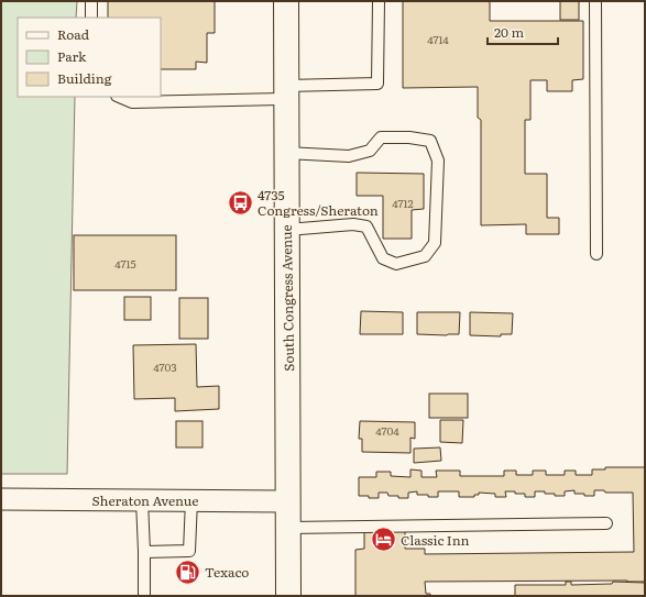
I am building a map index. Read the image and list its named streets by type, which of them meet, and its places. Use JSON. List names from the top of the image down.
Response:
{
  "streets": {
    "main road": ["South Congress Avenue"],
    "street": ["Sheraton Avenue"]
  },
  "crossings": [
    ["South Congress Avenue", "Sheraton Avenue"]
  ],
  "places": {
    "bus stop": ["4735 Congress/Sheraton"],
    "hotel": ["Classic Inn"],
    "fuel station": ["Texaco"]
  },
  "house_numbers": [
    "4714",
    "4712",
    "4715",
    "4703",
    "4704"
  ],
  "legend": ["Road", "Park", "Building"],
  "scale_bar": "20 m"
}
